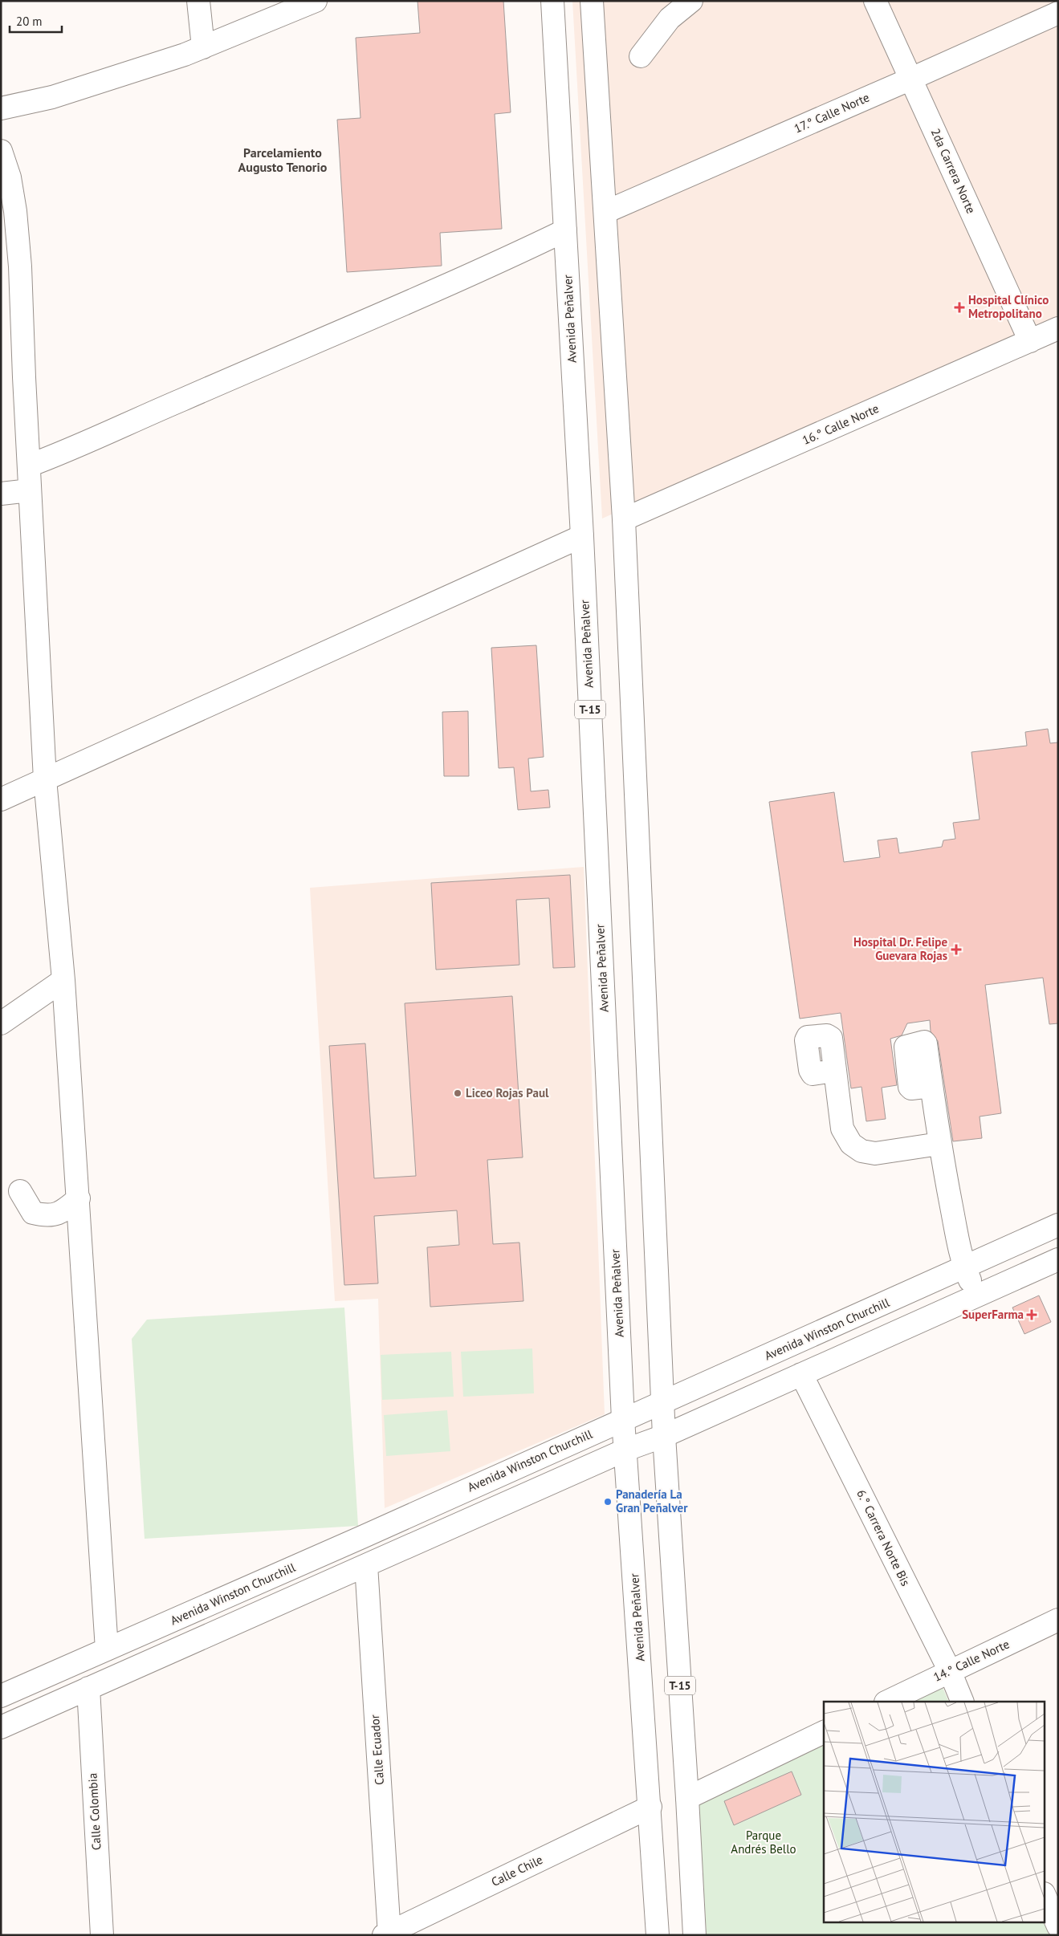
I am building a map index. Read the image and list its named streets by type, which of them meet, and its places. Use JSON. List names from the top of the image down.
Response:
{
  "streets": {
    "street": [
      "17.° Calle Norte",
      "2da Carrera Norte",
      "Avenida Peñalver",
      "16.° Calle Norte",
      "T-15",
      "Avenida Winston Churchill",
      "6.° Carrera Norte Bis",
      "14.° Calle Norte",
      "Calle Ecuador",
      "Calle Colombia",
      "Calle Chile"
    ]
  },
  "crossings": [
    ["17.° Calle Norte", "2da Carrera Norte"],
    ["17.° Calle Norte", "T-15"],
    ["2da Carrera Norte", "16.° Calle Norte"],
    ["Avenida Peñalver", "Avenida Winston Churchill"],
    ["Avenida Peñalver", "Calle Chile"],
    ["16.° Calle Norte", "T-15"],
    ["T-15", "Avenida Winston Churchill"],
    ["6.° Carrera Norte Bis", "14.° Calle Norte"],
    ["Calle Ecuador", "Calle Chile"]
  ],
  "districts": ["Parcelamiento Augusto Tenorio"],
  "parks": ["Parque Andrés Bello"],
  "places": {
    "health": ["Hospital Clínico Metropolitano", "Hospital Dr. Felipe Guevara Rojas", "SuperFarma"],
    "other": ["Liceo Rojas Paul", "Panadería La Gran Peñalver"]
  },
  "scale_bar": "20 m"
}
